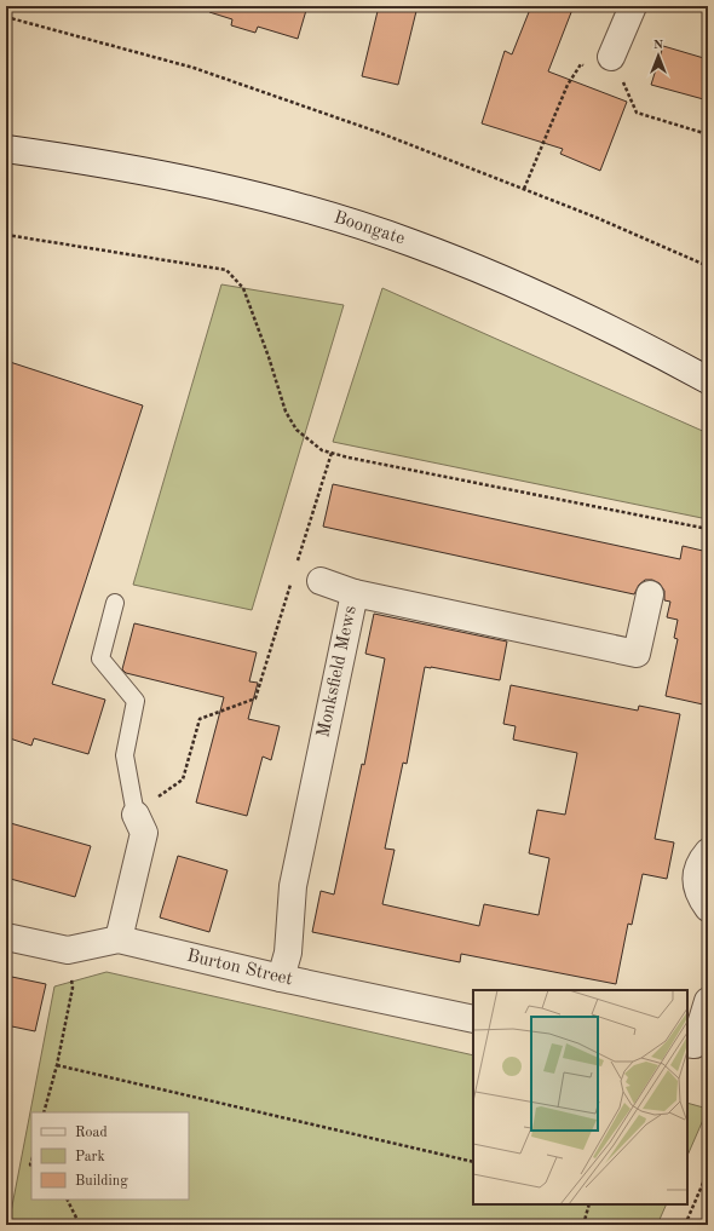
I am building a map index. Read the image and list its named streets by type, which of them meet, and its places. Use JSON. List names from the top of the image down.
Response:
{
  "streets": {
    "street": ["Boongate", "Monksfield Mews", "Burton Street"]
  },
  "crossings": [
    ["Monksfield Mews", "Burton Street"]
  ],
  "legend": ["Road", "Park", "Building"],
  "north": "top"
}
